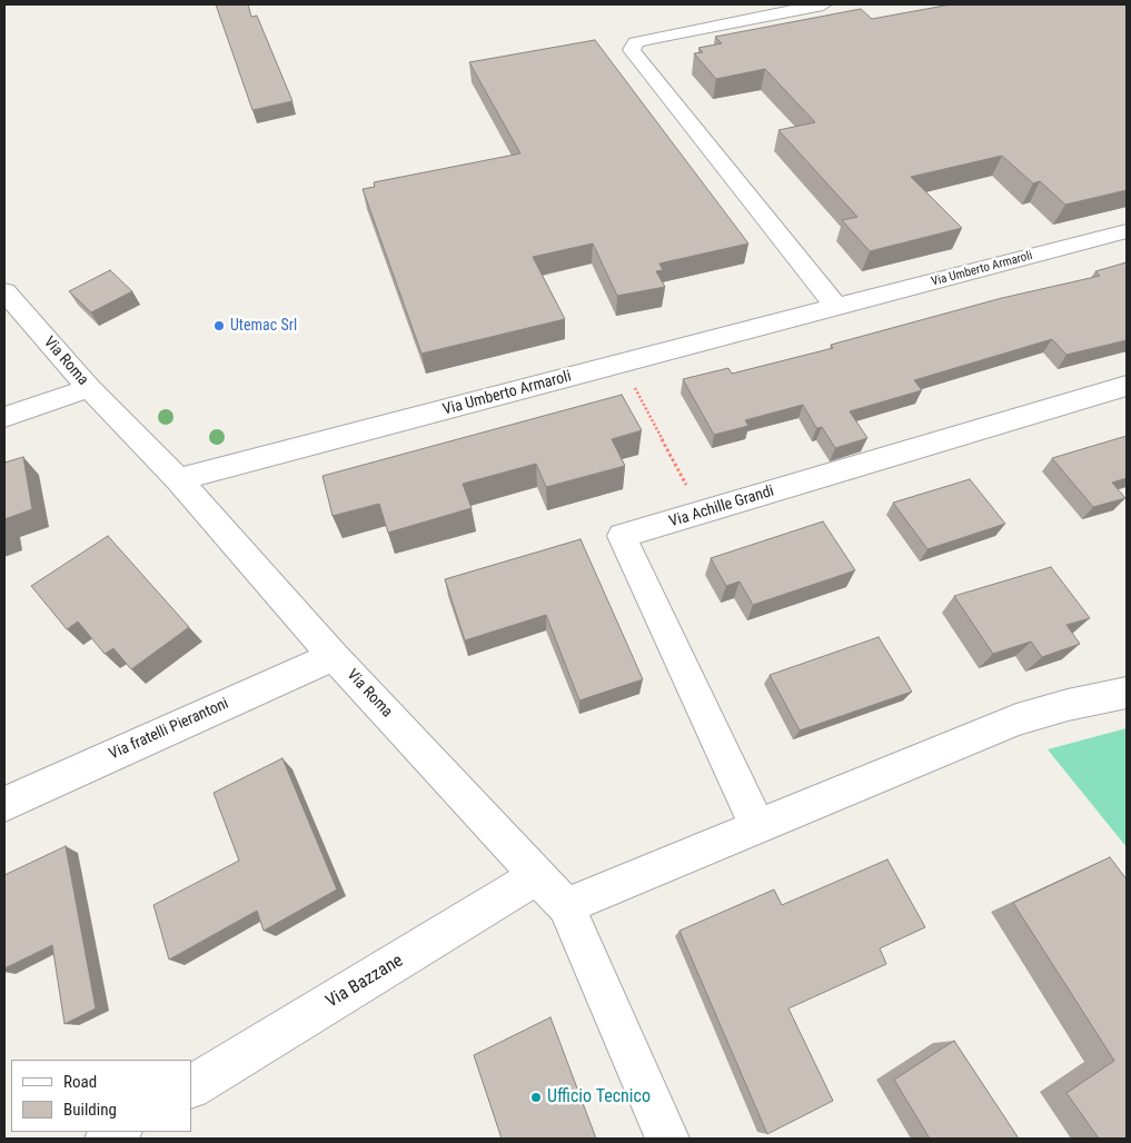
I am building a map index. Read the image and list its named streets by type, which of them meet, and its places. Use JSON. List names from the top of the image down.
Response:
{
  "streets": {
    "street": [
      "Via Umberto Armaroli",
      "Via Roma",
      "Via Achille Grandi",
      "Via fratelli Pierantoni",
      "Via Bazzane"
    ]
  },
  "crossings": [
    ["Via Umberto Armaroli", "Via Roma"],
    ["Via Roma", "Via fratelli Pierantoni"],
    ["Via Roma", "Via Bazzane"]
  ],
  "places": ["Utemac Srl", "Ufficio Tecnico"],
  "legend": ["Road", "Building"]
}
